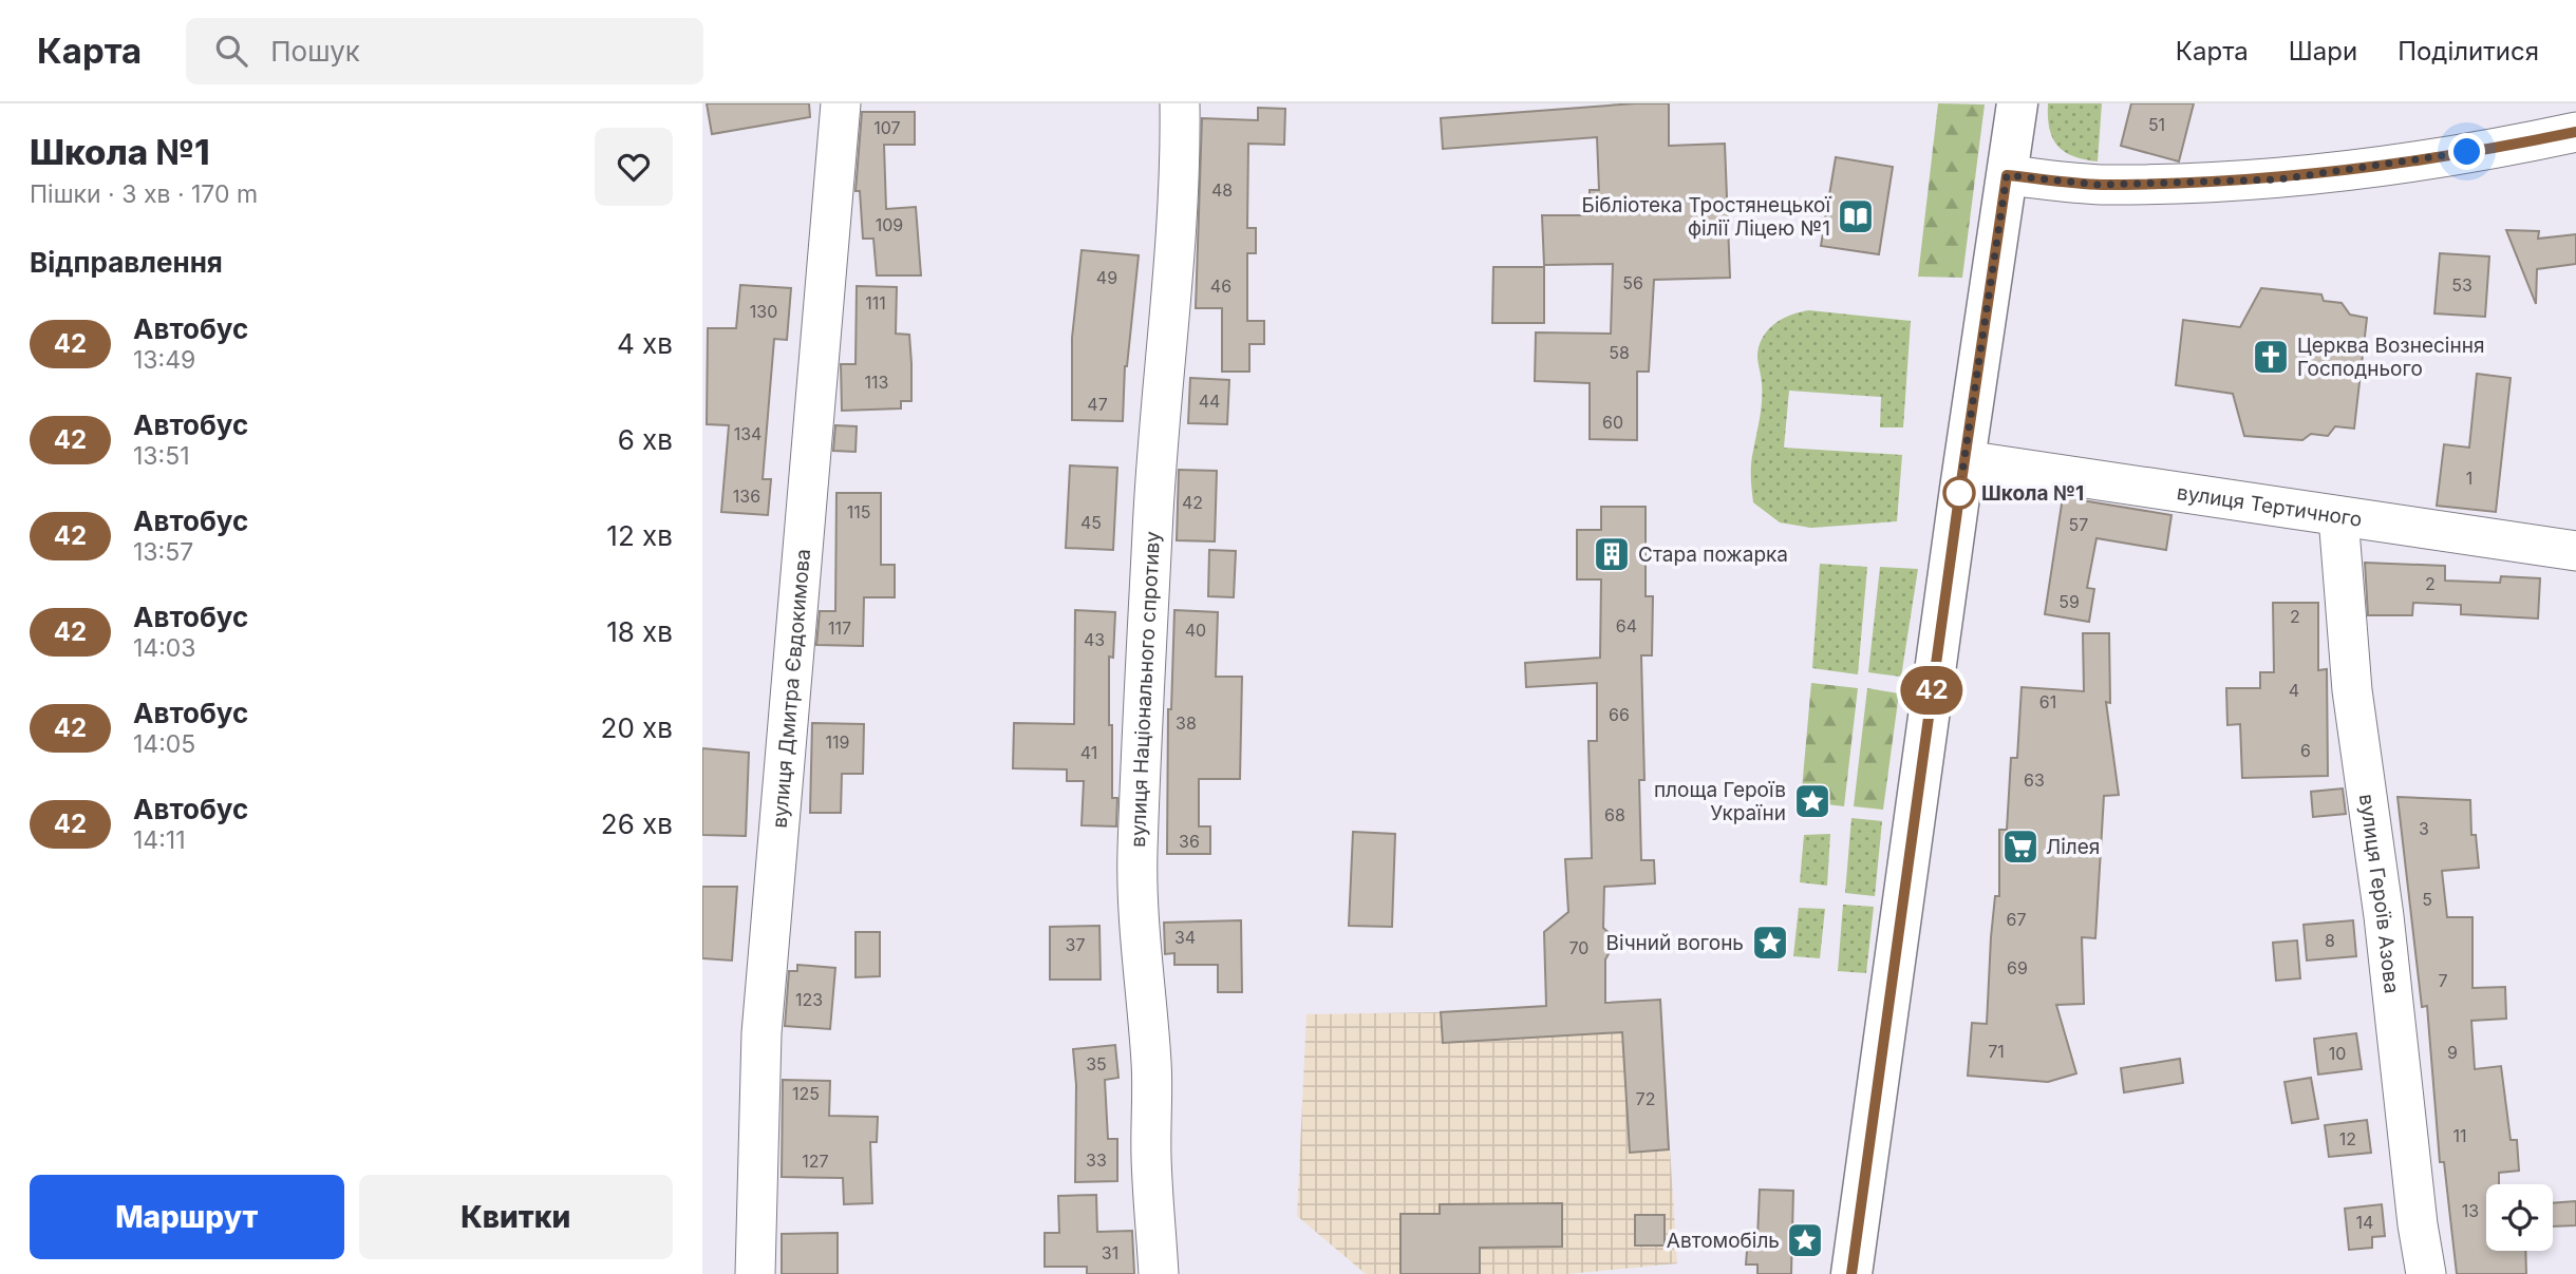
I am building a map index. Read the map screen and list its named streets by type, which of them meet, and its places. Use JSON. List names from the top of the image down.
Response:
{
  "streets": {
    "street": [
      "вулиця Тертичного",
      "вулиця Дмитра Євдокимова",
      "вулиця Національного спротиву",
      "вулиця Героїв Азова"
    ]
  },
  "crossings": [
    ["вулиця Тертичного", "вулиця Героїв Азова"]
  ],
  "places": {
    "library": ["Бібліотека Тростянецької філії Ліцею №1"],
    "church": ["Церква Вознесіння Господнього"],
    "other": ["Школа №1"],
    "building": ["Стара пожарка"],
    "place": ["площа Героїв України", "Вічний вогонь", "Автомобіль"],
    "supermarket": ["Лілея"]
  },
  "lines": ["bus line 42"],
  "house_numbers": [
    "51",
    "107",
    "48",
    "109",
    "49",
    "56",
    "53",
    "46",
    "111",
    "130",
    "58",
    "113",
    "44",
    "47",
    "60",
    "134",
    "1",
    "136",
    "42",
    "115",
    "45",
    "57",
    "2",
    "59",
    "2",
    "64",
    "117",
    "40",
    "43",
    "4",
    "61",
    "66",
    "38",
    "119",
    "6",
    "41",
    "63",
    "68",
    "3",
    "36",
    "5",
    "67",
    "34",
    "8",
    "37",
    "70",
    "69",
    "7",
    "123",
    "71",
    "9",
    "10",
    "35",
    "125",
    "72",
    "11",
    "12",
    "33",
    "127",
    "13",
    "14",
    "31"
  ],
  "page": {
    "header": "Карта",
    "search": "Пошук",
    "nav": ["Карта", "Шари", "Поділитися"],
    "heading": [
      ["Школа №1", "Пішки · 3 хв · 170 m"],
      "Відправлення"
    ],
    "on_map": "42",
    "list": [
      {
        "mark": "42",
        "name": "Автобус",
        "note": "13:49",
        "value": "4 хв"
      },
      {
        "mark": "42",
        "name": "Автобус",
        "note": "13:51",
        "value": "6 хв"
      },
      {
        "mark": "42",
        "name": "Автобус",
        "note": "13:57",
        "value": "12 хв"
      },
      {
        "mark": "42",
        "name": "Автобус",
        "note": "14:03",
        "value": "18 хв"
      },
      {
        "mark": "42",
        "name": "Автобус",
        "note": "14:05",
        "value": "20 хв"
      },
      {
        "mark": "42",
        "name": "Автобус",
        "note": "14:11",
        "value": "26 хв"
      }
    ],
    "buttons": ["Маршрут", "Квитки"]
  }
}
